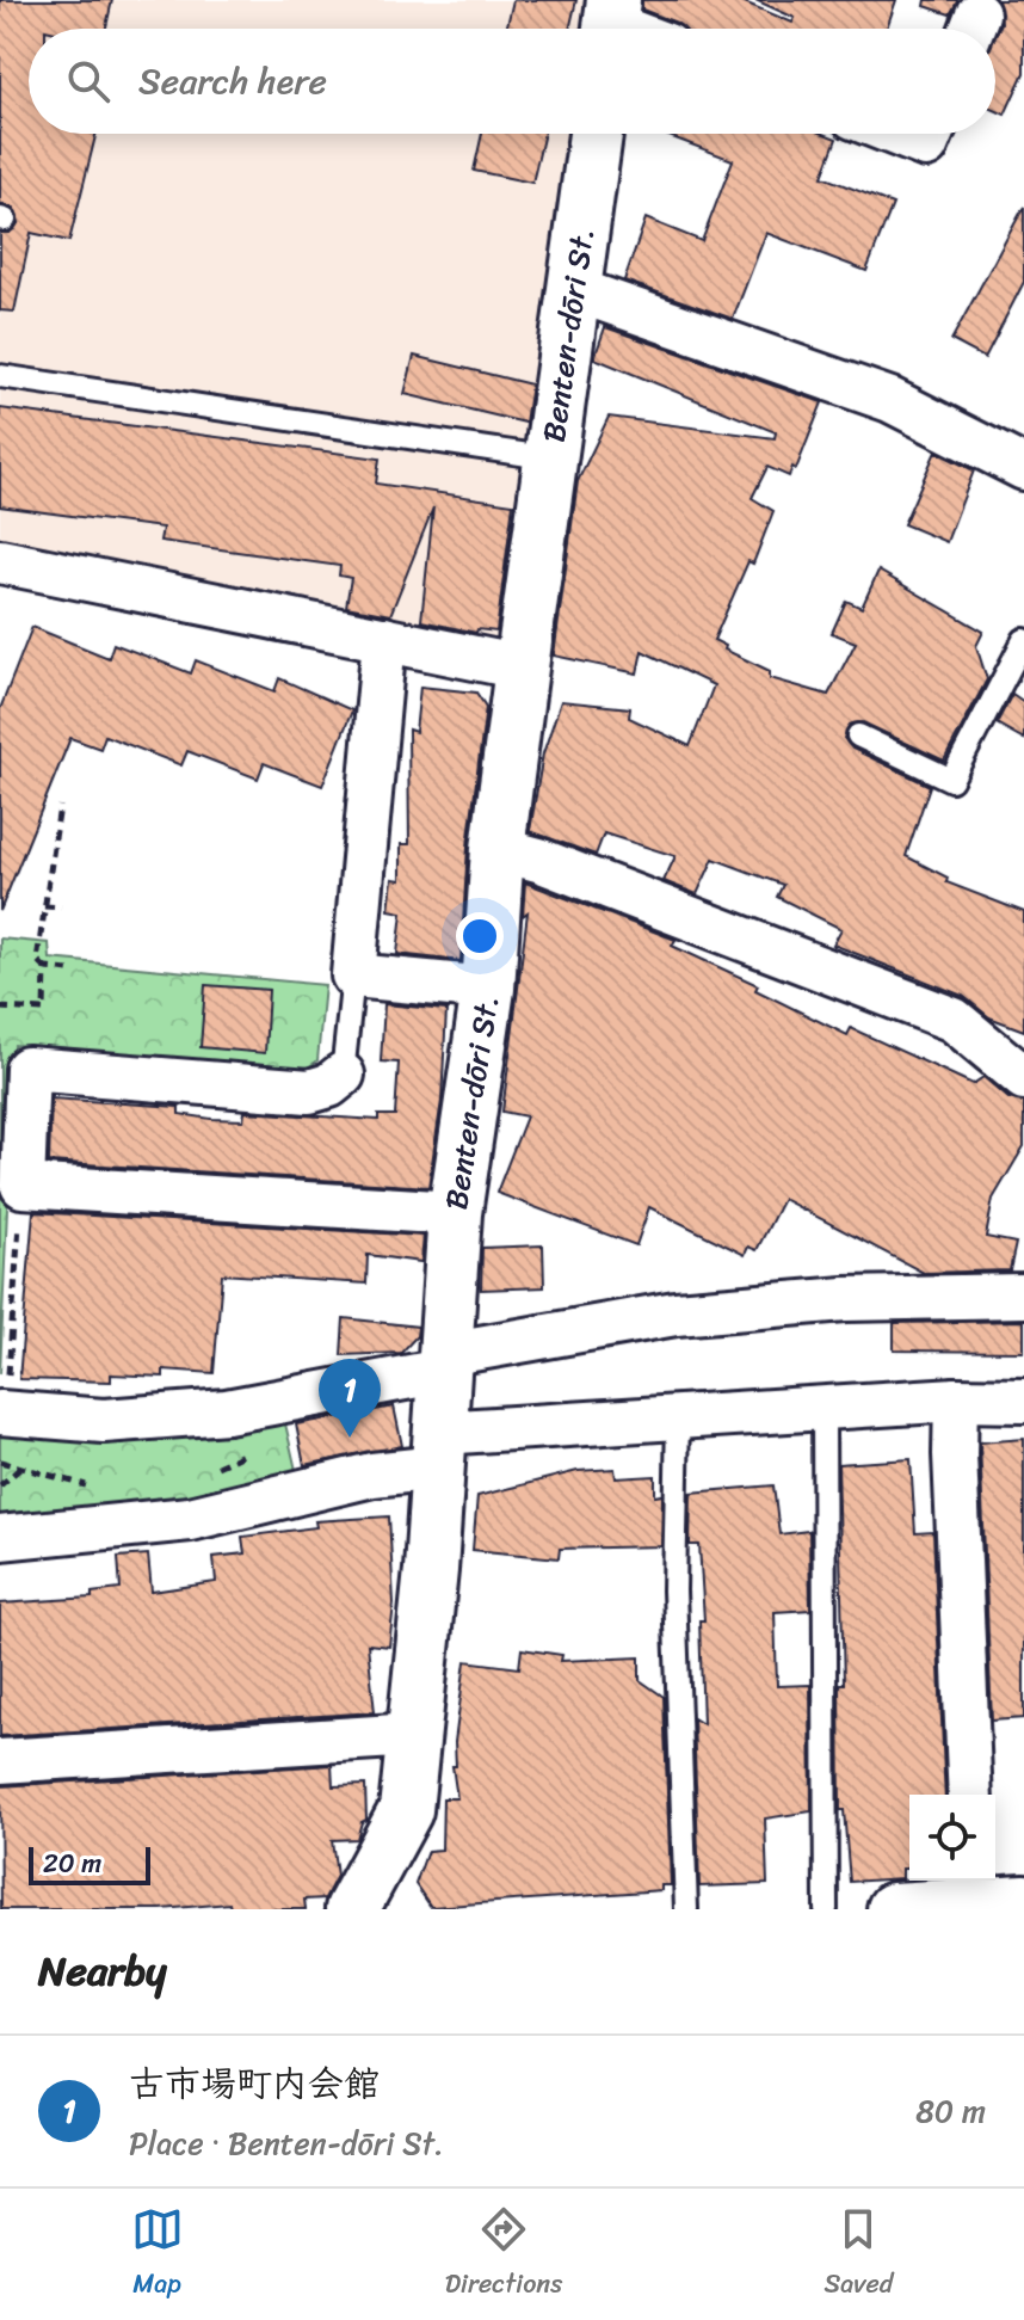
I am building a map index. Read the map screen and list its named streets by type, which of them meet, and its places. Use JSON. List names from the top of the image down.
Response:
{
  "streets": {
    "street": ["Benten-dōri St."]
  },
  "scale_bar": "20 m",
  "page": {
    "search": "Search here",
    "pins": "1",
    "scale": "20 m",
    "heading": "Nearby",
    "list": [
      {
        "mark": "1",
        "name": "古市場町内会館",
        "note": "Place · Benten-dōri St.",
        "value": "80 m"
      }
    ],
    "nav": ["Map", "Directions", "Saved"]
  }
}
